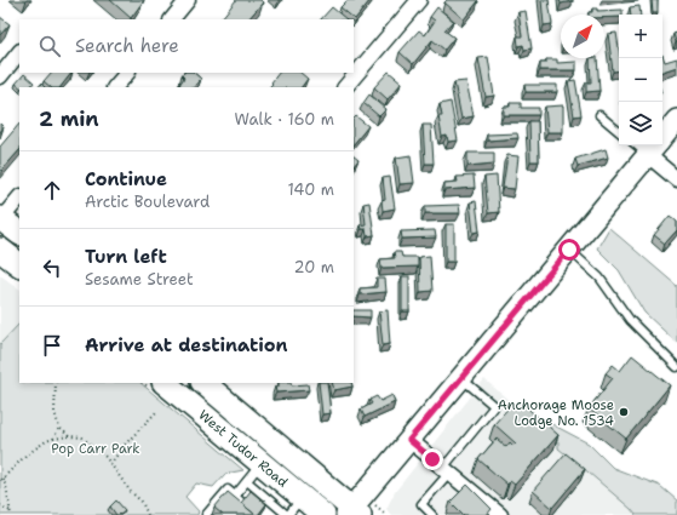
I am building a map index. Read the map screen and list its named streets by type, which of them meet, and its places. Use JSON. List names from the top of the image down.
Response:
{
  "streets": {
    "main road": ["West Tudor Road"]
  },
  "parks": ["Pop Carr Park"],
  "places": ["Anchorage Moose Lodge No. 1534"],
  "north": "top right",
  "page": {
    "map_buttons": ["+", "−"],
    "search": "Search here",
    "heading": ["2 min", "Walk · 160 m"],
    "list": [
      ["Continue", "Arctic Boulevard", "140 m"],
      ["Turn left", "Sesame Street", "20 m"],
      "Arrive at destination"
    ]
  }
}
